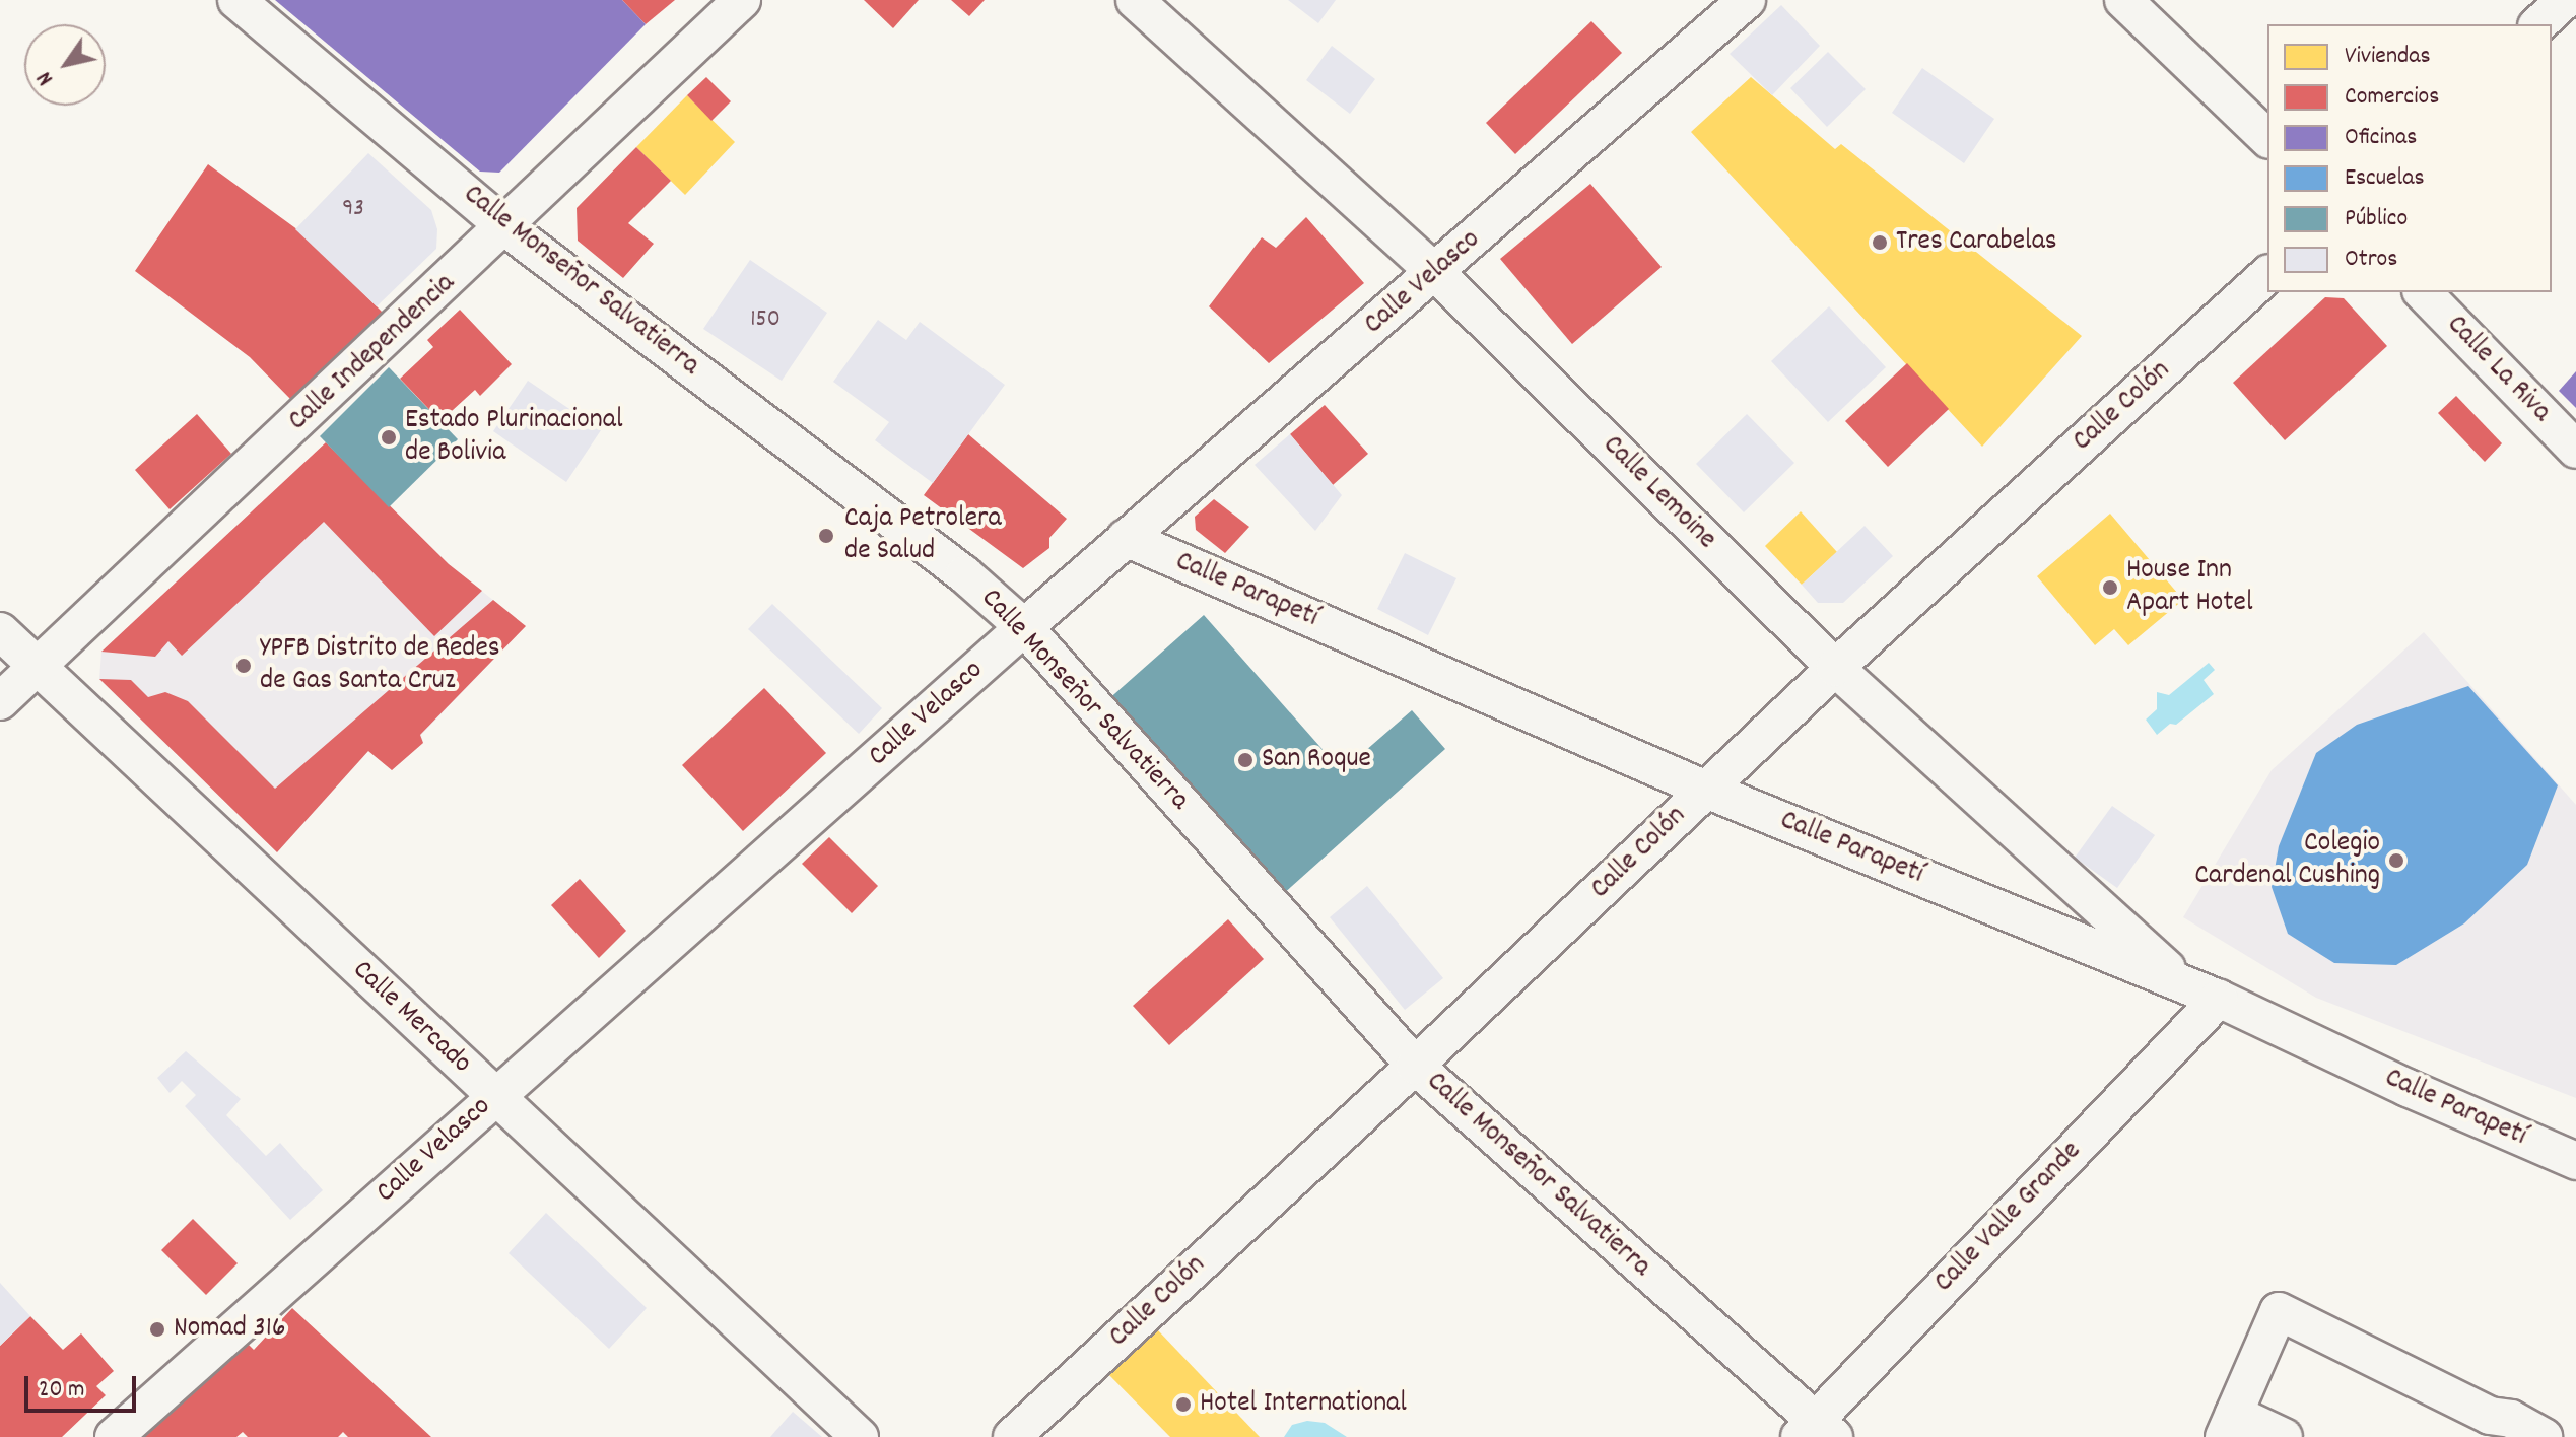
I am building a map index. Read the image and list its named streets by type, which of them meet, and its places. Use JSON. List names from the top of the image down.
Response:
{
  "streets": {
    "street": [
      "Calle Monseñor Salvatierra",
      "Calle Velasco",
      "Calle Independencia",
      "Calle La Riva",
      "Calle Colón",
      "Calle Lemoine",
      "Calle Parapetí",
      "Calle Mercado",
      "Calle Valle Grande"
    ]
  },
  "crossings": [
    ["Calle Monseñor Salvatierra", "Calle Velasco"],
    ["Calle Monseñor Salvatierra", "Calle Independencia"],
    ["Calle Monseñor Salvatierra", "Calle Colón"],
    ["Calle Monseñor Salvatierra", "Calle Valle Grande"],
    ["Calle Velasco", "Calle Lemoine"],
    ["Calle Velasco", "Calle Parapetí"],
    ["Calle Velasco", "Calle Mercado"],
    ["Calle Independencia", "Calle Mercado"],
    ["Calle Colón", "Calle Lemoine"],
    ["Calle Colón", "Calle Parapetí"],
    ["Calle Lemoine", "Calle Parapetí"],
    ["Calle Parapetí", "Calle Valle Grande"]
  ],
  "places": [
    "Tres Carabelas",
    "Estado Plurinacional de Bolivia",
    "Caja Petrolera de Salud",
    "House Inn Apart Hotel",
    "YPFB Distrito de Redes de Gas Santa Cruz",
    "San Roque",
    "Colegio Cardenal Cushing",
    "Nomad 316",
    "Hotel International"
  ],
  "house_numbers": ["93", "150"],
  "legend": [
    "Viviendas",
    "Comercios",
    "Oficinas",
    "Escuelas",
    "Público",
    "Otros"
  ],
  "scale_bar": "20 m",
  "north": "bottom left"
}
